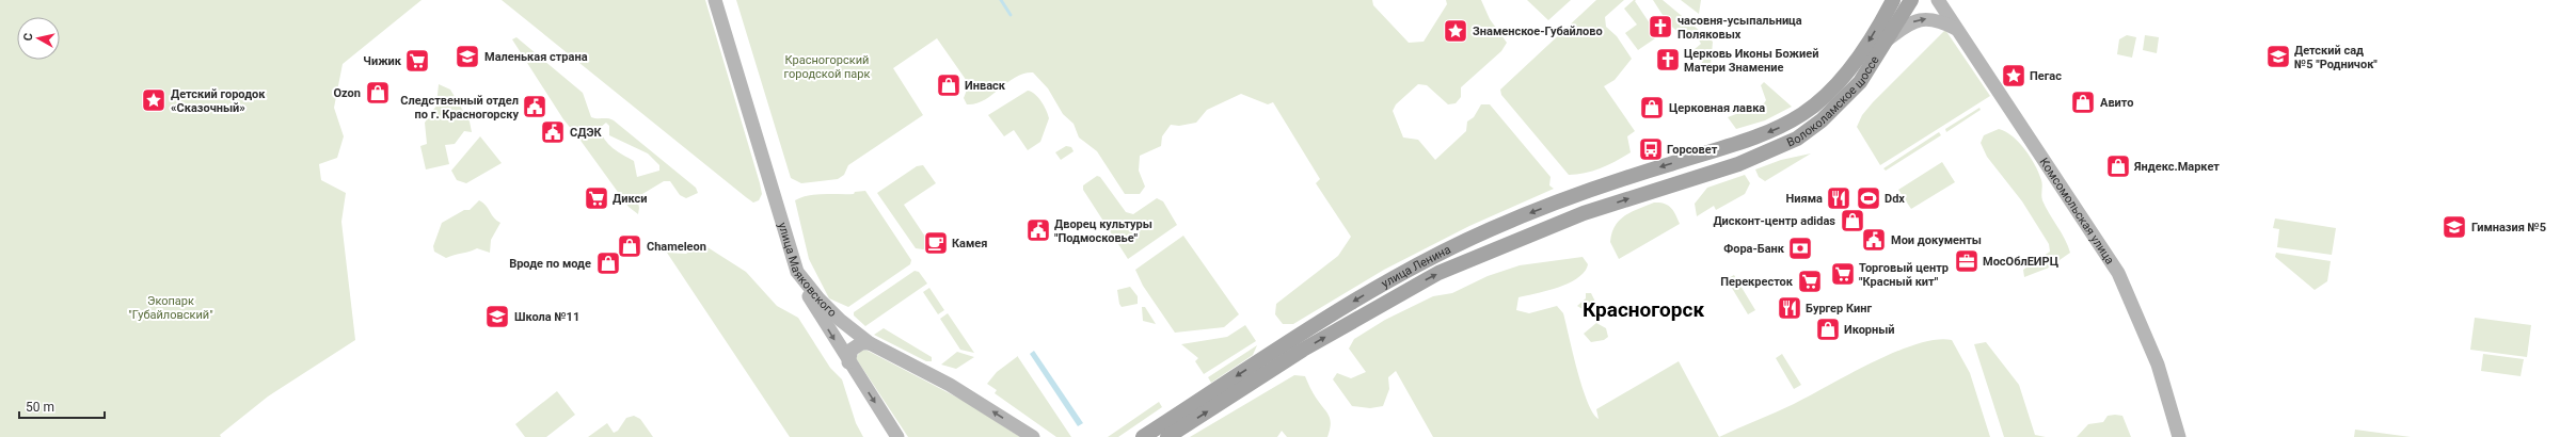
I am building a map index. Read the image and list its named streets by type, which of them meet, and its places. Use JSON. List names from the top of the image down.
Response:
{
  "streets": {
    "main road": ["Волоколамское шоссе", "улица Ленина"],
    "street": ["Комсомольская улица", "улица Маяковского"]
  },
  "crossings": [
    ["Волоколамское шоссе", "улица Ленина"]
  ],
  "districts": ["Красногорск"],
  "parks": ["Красногорский городской парк", "Экопарк \"Губайловский\""],
  "places": {
    "church": ["часовня-усыпальница Поляковых", "Церковь Иконы Божией Матери Знамение"],
    "place": ["Знаменское-Губайлово", "Пегас", "Детский городок «Сказочный»"],
    "school or university": [
      "Маленькая страна",
      "Детский сад №5 \"Родничок\"",
      "Гимназия №5",
      "Школа №11"
    ],
    "supermarket": [
      "Чижик",
      "Дикси",
      "Торговый центр \"Красный кит\"",
      "Перекресток"
    ],
    "shop": [
      "Инваск",
      "Ozon",
      "Авито",
      "Церковная лавка",
      "Яндекс.Маркет",
      "Дисконт-центр adidas",
      "Chameleon",
      "Вроде по моде",
      "Икорный"
    ],
    "public building": [
      "Следственный отдел по г. Красногорску",
      "СДЭК",
      "Дворец культуры \"Подмосковье\"",
      "Мои документы"
    ],
    "bus stop": ["Горсовет"],
    "restaurant": ["Нияма", "Бургер Кинг"],
    "sports": ["Ddx"],
    "cafe": ["Камея"],
    "bank": ["Фора-Банк"],
    "office": ["МосОблЕИРЦ"]
  },
  "scale_bar": "50 m",
  "north": "left"
}
